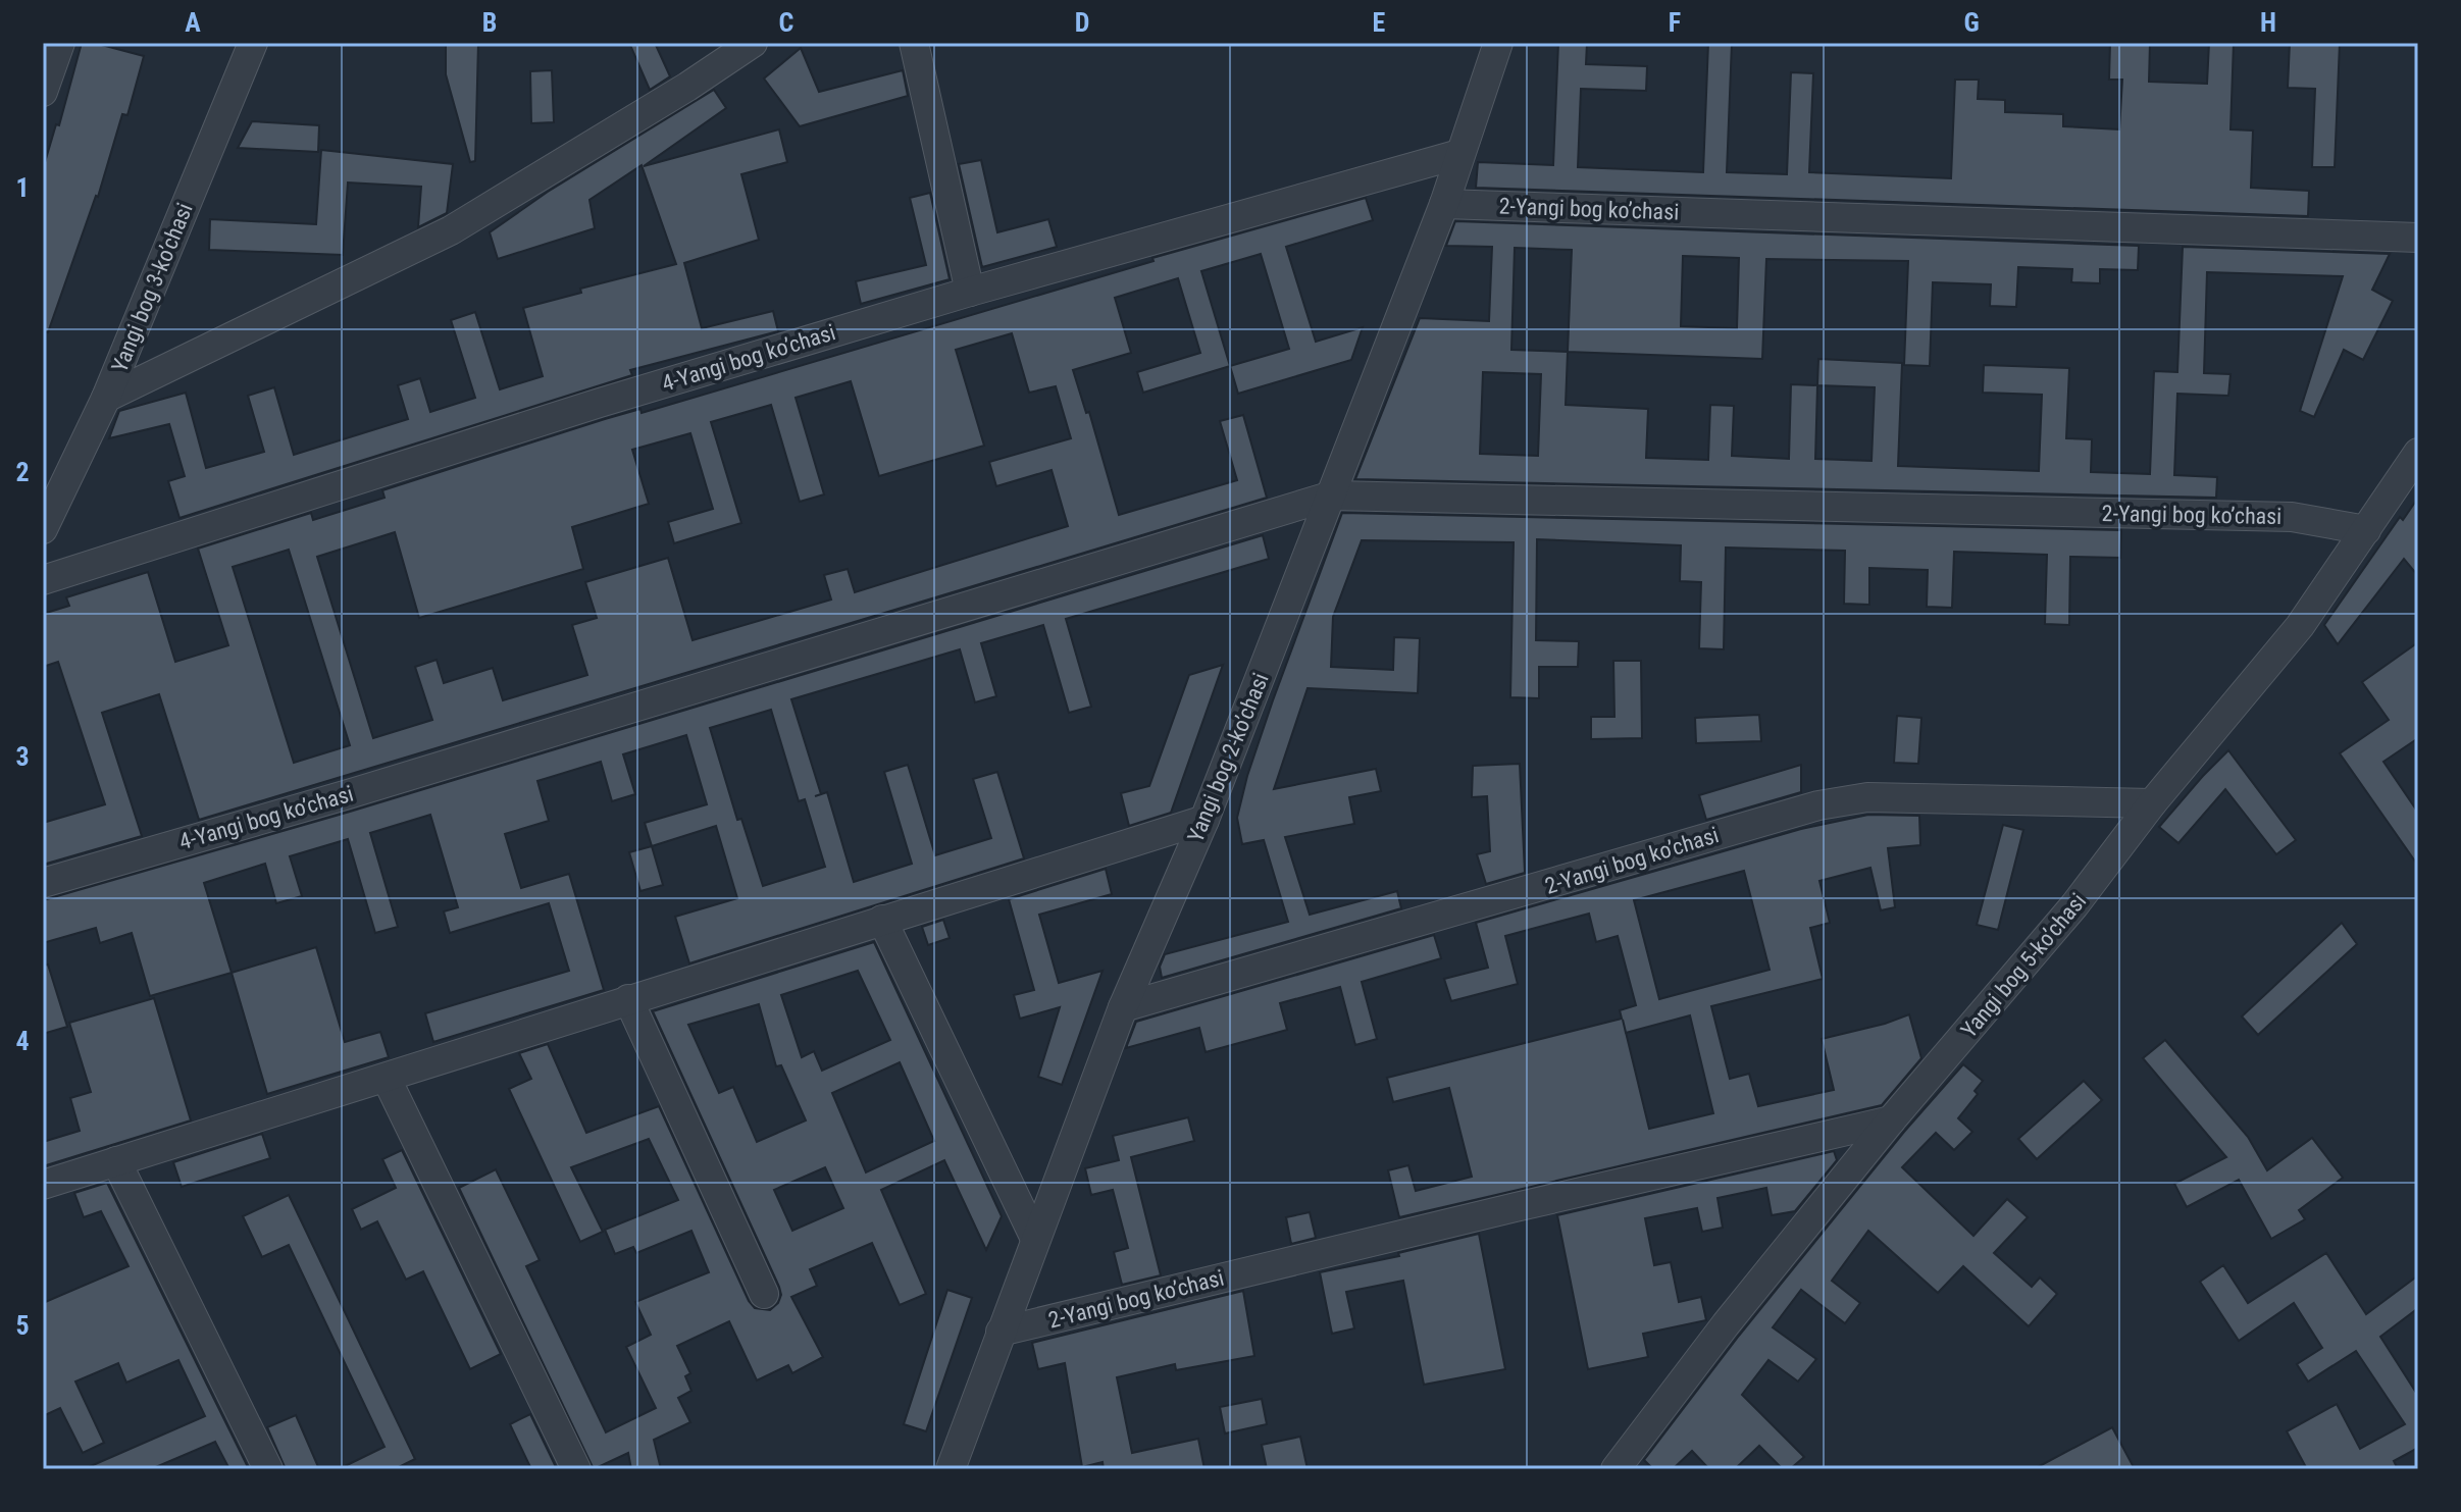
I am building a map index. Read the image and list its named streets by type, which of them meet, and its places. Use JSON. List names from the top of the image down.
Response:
{
  "streets": {
    "street": [
      "2-Yangi bog koʼchasi",
      "Yangi bog 3-koʼchasi",
      "4-Yangi bog koʼchasi",
      "Yangi bog 2-koʼchasi",
      "Yangi bog 5-koʼchasi"
    ]
  },
  "crossings": [
    ["2-Yangi bog koʼchasi", "4-Yangi bog koʼchasi"],
    ["2-Yangi bog koʼchasi", "Yangi bog 2-koʼchasi"],
    ["2-Yangi bog koʼchasi", "Yangi bog 5-koʼchasi"],
    ["4-Yangi bog koʼchasi", "Yangi bog 2-koʼchasi"]
  ],
  "grid": {
    "columns": [
      "A",
      "B",
      "C",
      "D",
      "E",
      "F",
      "G",
      "H"
    ],
    "rows": [
      "1",
      "2",
      "3",
      "4",
      "5"
    ]
  }
}
